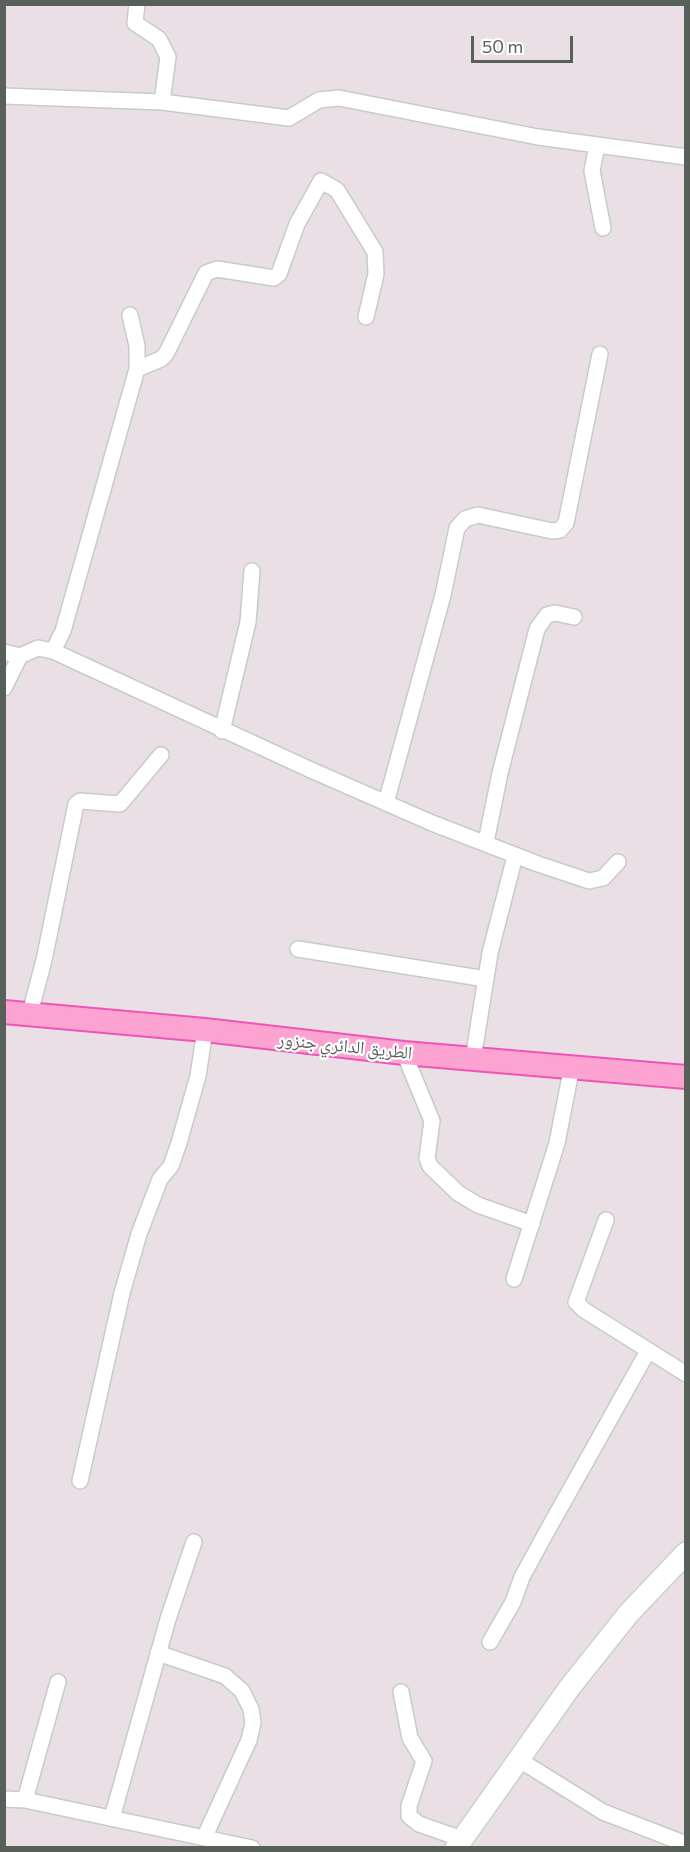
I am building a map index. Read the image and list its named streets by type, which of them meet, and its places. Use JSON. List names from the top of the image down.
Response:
{
  "streets": {
    "main road": ["الطريق الدائري جنزور"]
  },
  "scale_bar": "50 m"
}
